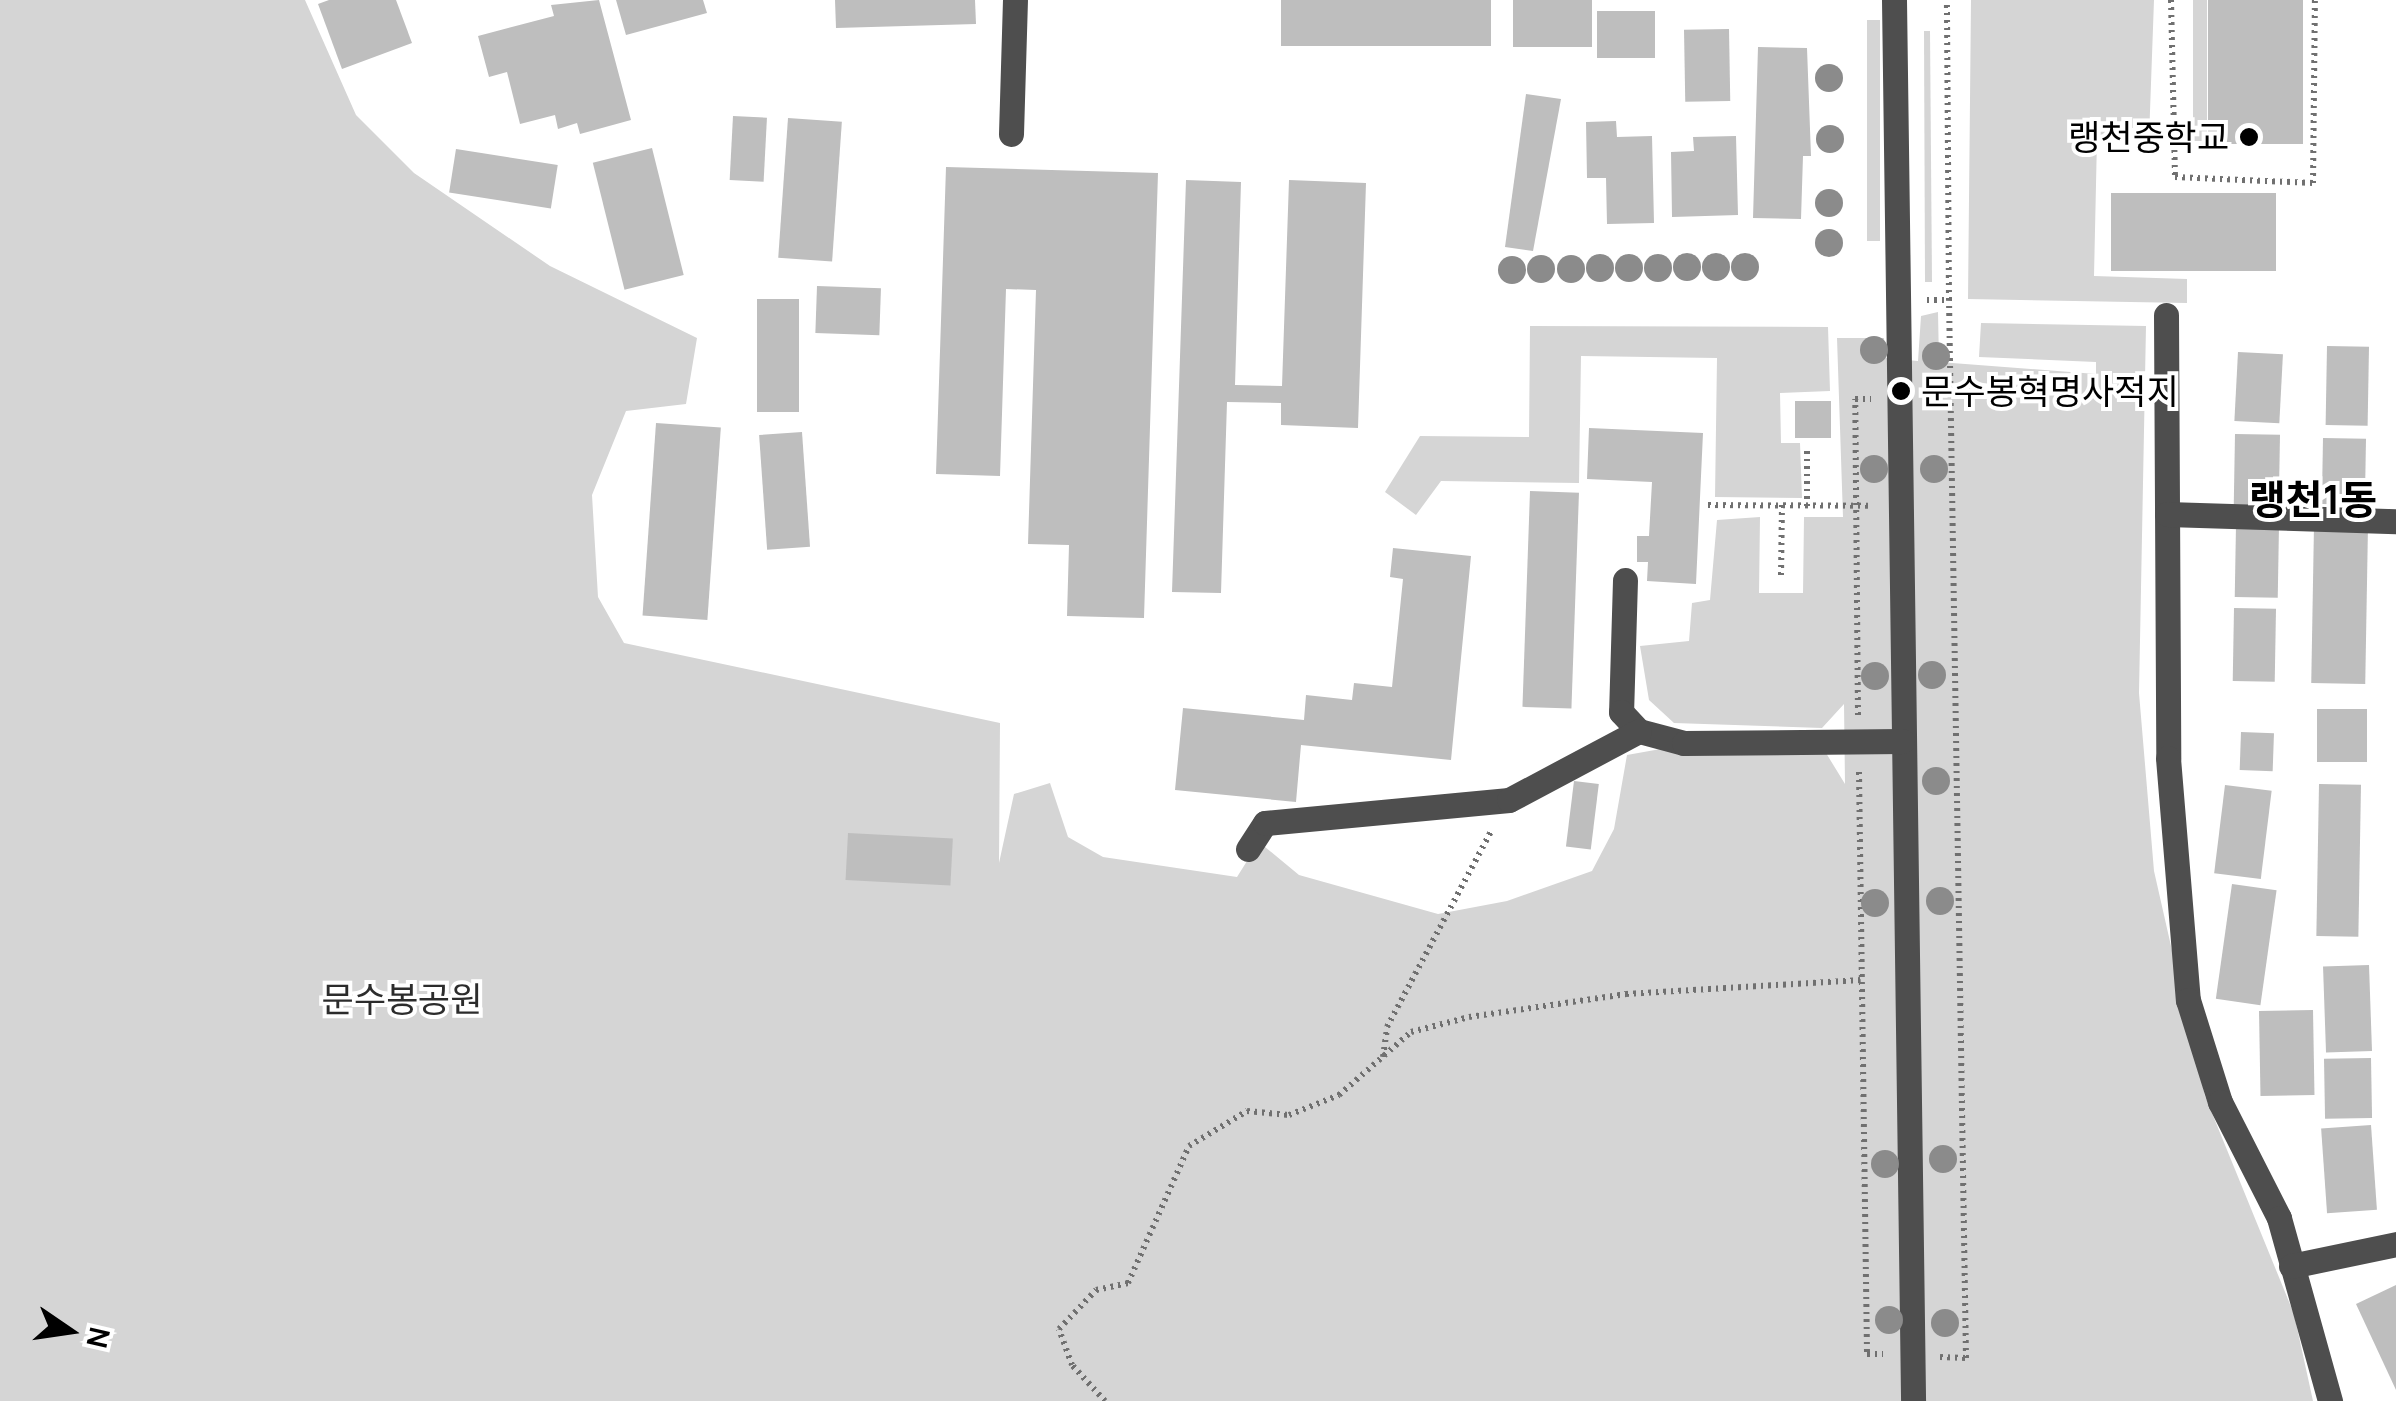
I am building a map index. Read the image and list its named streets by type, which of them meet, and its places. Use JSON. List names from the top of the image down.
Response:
{
  "districts": ["랭천1동"],
  "parks": ["문수봉공원"],
  "places": ["랭천중학교", "문수봉혁명사적지"],
  "north": "right"
}
